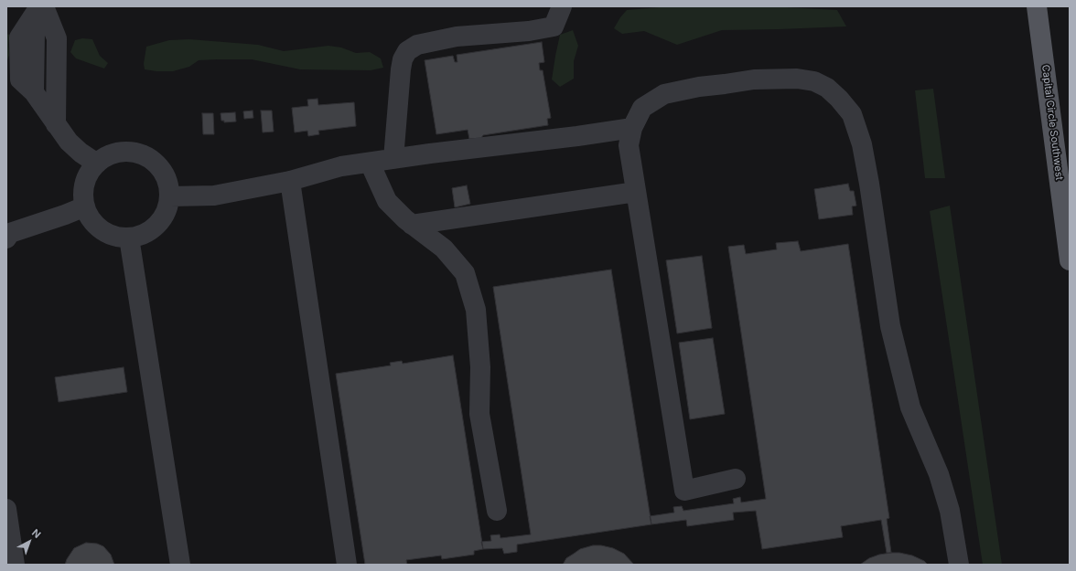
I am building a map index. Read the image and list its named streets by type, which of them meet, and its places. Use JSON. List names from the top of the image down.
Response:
{
  "streets": {
    "main road": ["Capital Circle Southwest"]
  },
  "north": "top right"
}
